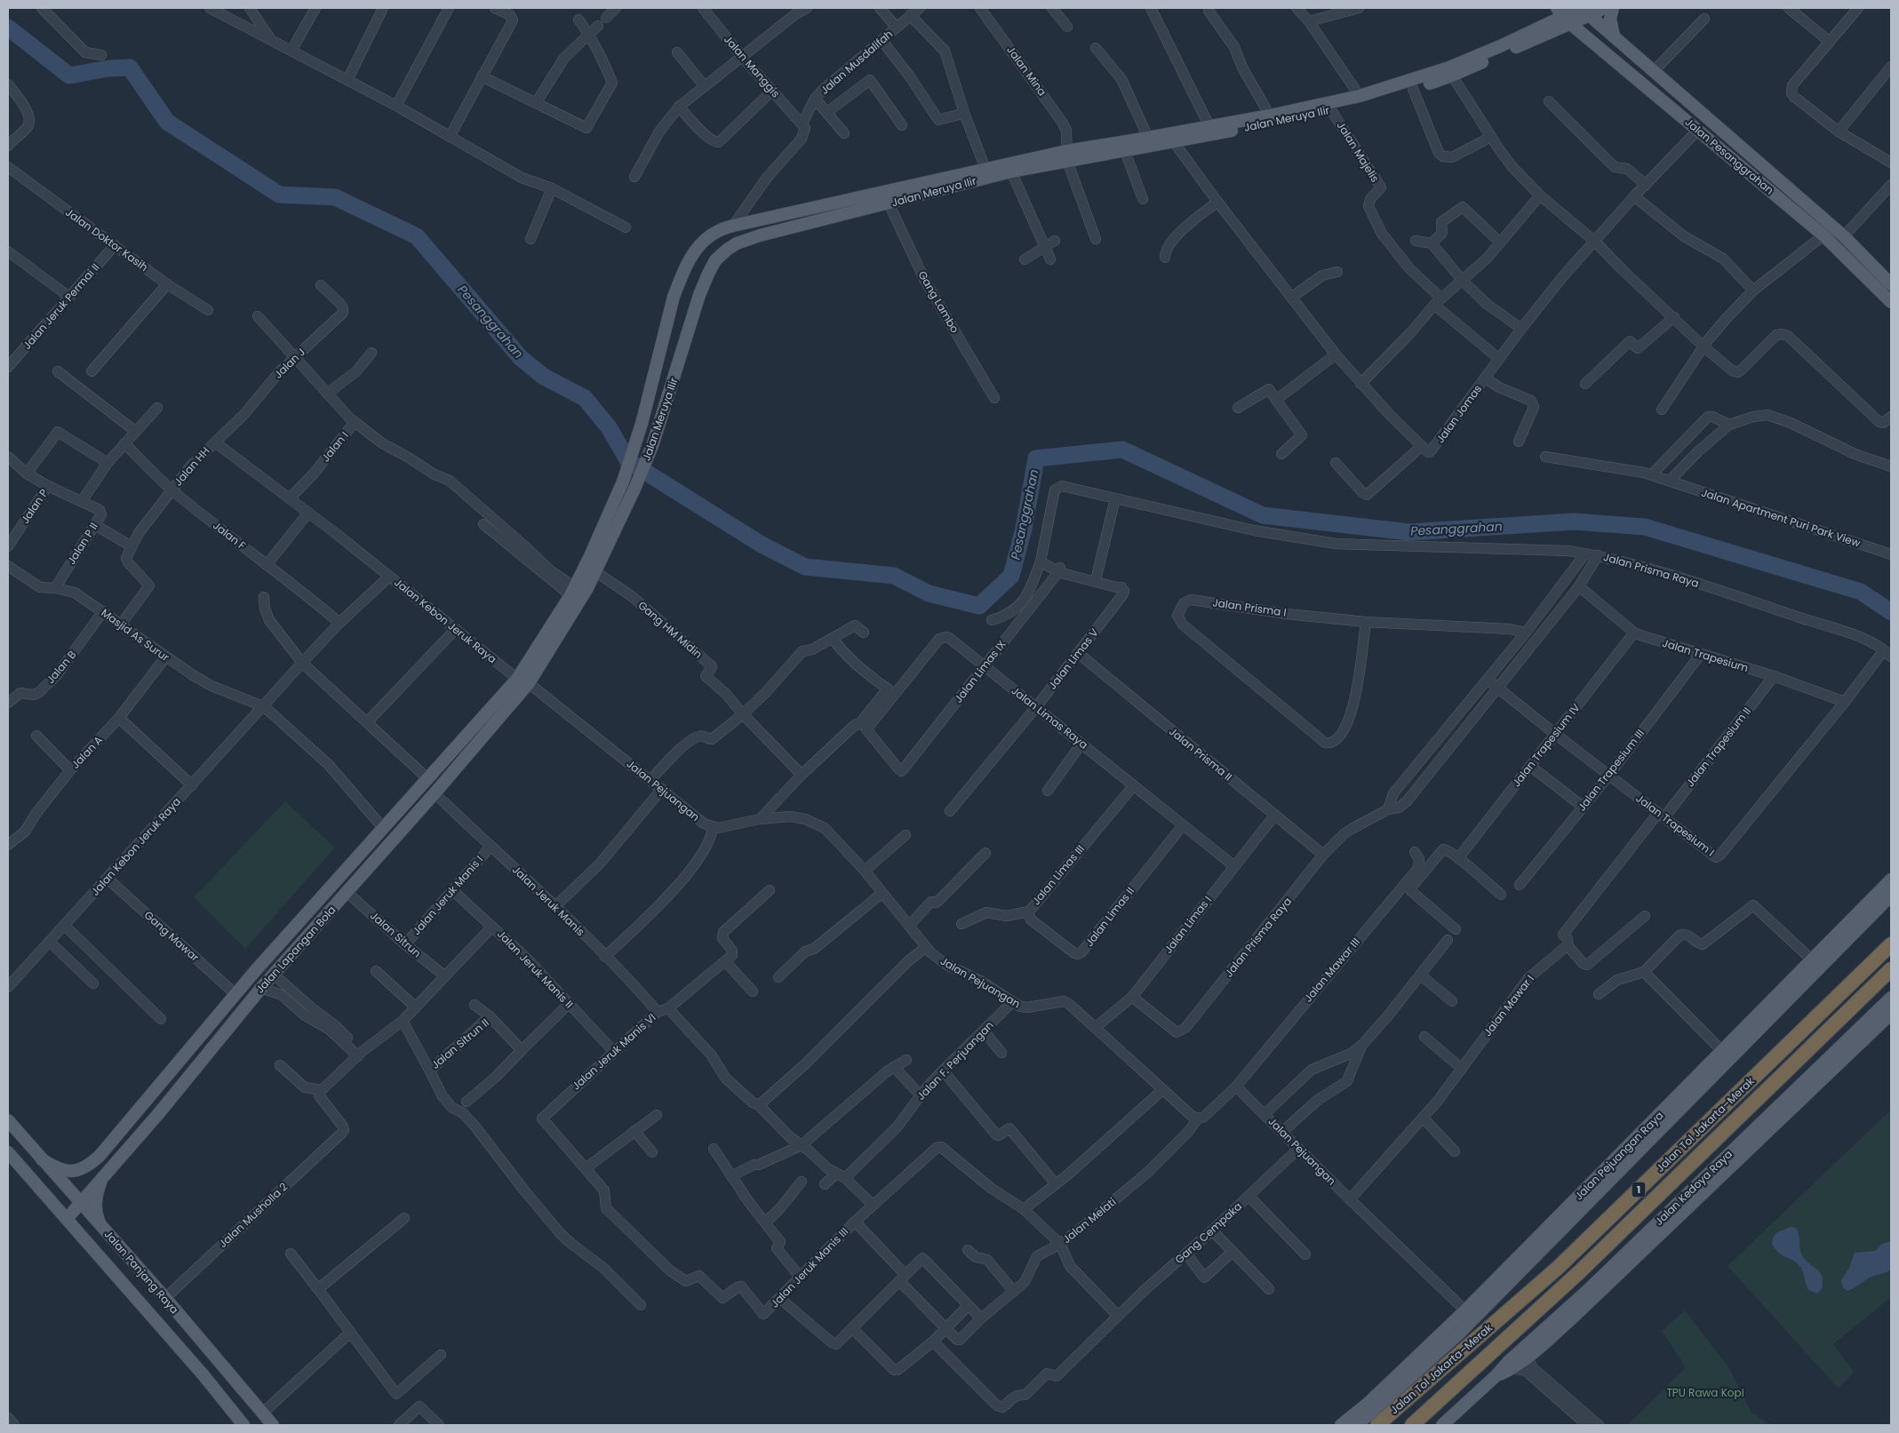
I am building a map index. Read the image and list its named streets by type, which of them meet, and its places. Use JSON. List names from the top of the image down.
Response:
{
  "streets": {
    "highway": ["Jalan Tol Jakarta–Merak", "1"],
    "main road": [
      "Jalan Meruya Ilir",
      "Jalan Pesanggrahan",
      "Jalan Lapangan Bola",
      "Jalan Pejuangan Raya",
      "Jalan Kedoya Raya",
      "Jalan Panjang Raya"
    ],
    "street": [
      "Jalan Musdalifah",
      "Jalan Manggis",
      "Jalan Mina",
      "Jalan Majelis",
      "Jalan Doktor Kasih",
      "Gang Lambo",
      "Jalan Jeruk Permai II",
      "Jalan J",
      "Jalan Jomas",
      "Jalan I",
      "Jalan HH",
      "Jalan P",
      "Jalan Apartment Puri Park View",
      "Jalan F",
      "Jalan P II",
      "Jalan Prisma Raya",
      "Jalan Prisma I",
      "Jalan Kebon Jeruk Raya",
      "Gang HM Midin",
      "Masjid As Surur",
      "Jalan Trapesium",
      "Jalan Limas V",
      "Jalan B",
      "Jalan Limas IX",
      "Jalan Limas Raya",
      "Jalan Trapesium IV",
      "Jalan Trapesium II",
      "Jalan A",
      "Jalan Prisma II",
      "Jalan Trapesium III",
      "Jalan Pejuangan",
      "Jalan Trapesium I",
      "Jalan Limas III",
      "Jalan Jeruk Manis I",
      "Jalan Jeruk Manis",
      "Jalan Limas II",
      "Jalan Limas I",
      "Jalan Sitrun",
      "Gang Mawar",
      "Jalan Jeruk Manis II",
      "Jalan Mawar III",
      "Jalan Mawar I",
      "Jalan Sitrun II",
      "Jalan Jeruk Manis VI",
      "Jalan F. Perjuangan",
      "Jalan Musholla 2",
      "Jalan Melati",
      "Gang Cempaka",
      "Jalan Jeruk Manis III"
    ]
  },
  "crossings": [
    ["Jalan Musdalifah", "Jalan Manggis"],
    ["Jalan Musdalifah", "Jalan Meruya Ilir"],
    ["Jalan Mina", "Jalan Meruya Ilir"],
    ["Jalan Meruya Ilir", "Jalan Majelis"],
    ["Jalan Meruya Ilir", "Jalan Pesanggrahan"],
    ["Jalan Meruya Ilir", "Gang Lambo"],
    ["Jalan Meruya Ilir", "Jalan Jomas"],
    ["Jalan Meruya Ilir", "Jalan Kebon Jeruk Raya"],
    ["Jalan Meruya Ilir", "Gang HM Midin"],
    ["Jalan Meruya Ilir", "Jalan Pejuangan"],
    ["Jalan Meruya Ilir", "Jalan Lapangan Bola"],
    ["Jalan Pesanggrahan", "Jalan Jomas"],
    ["Jalan Doktor Kasih", "Jalan Jeruk Permai II"],
    ["Jalan J", "Jalan I"],
    ["Jalan J", "Jalan HH"],
    ["Jalan I", "Jalan HH"],
    ["Jalan HH", "Jalan F"],
    ["Jalan HH", "Jalan Kebon Jeruk Raya"],
    ["Jalan F", "Jalan Kebon Jeruk Raya"],
    ["Jalan P II", "Masjid As Surur"],
    ["Jalan Prisma Raya", "Jalan Trapesium"],
    ["Jalan Prisma Raya", "Jalan Prisma II"],
    ["Jalan Prisma Raya", "Jalan Trapesium I"],
    ["Jalan Prisma Raya", "Jalan Limas I"],
    ["Jalan Kebon Jeruk Raya", "Masjid As Surur"],
    ["Jalan Kebon Jeruk Raya", "Jalan Pejuangan"],
    ["Jalan Kebon Jeruk Raya", "Gang Mawar"],
    ["Jalan Kebon Jeruk Raya", "Jalan Lapangan Bola"],
    ["Masjid As Surur", "Jalan B"],
    ["Masjid As Surur", "Jalan A"],
    ["Jalan Trapesium", "Jalan Trapesium IV"],
    ["Jalan Trapesium", "Jalan Trapesium II"],
    ["Jalan Trapesium", "Jalan Trapesium III"],
    ["Jalan Trapesium", "Jalan Trapesium I"],
    ["Jalan Limas V", "Jalan Limas Raya"],
    ["Jalan Limas V", "Jalan Prisma II"],
    ["Jalan Limas IX", "Jalan Limas Raya"],
    ["Jalan Limas Raya", "Jalan Limas III"],
    ["Jalan Limas Raya", "Jalan Limas II"],
    ["Jalan Limas Raya", "Jalan Limas I"],
    ["Jalan Trapesium IV", "Jalan Trapesium I"],
    ["Jalan Trapesium II", "Jalan Trapesium I"],
    ["Jalan Prisma II", "Jalan Limas I"],
    ["Jalan Trapesium III", "Jalan Trapesium I"],
    ["Jalan Pejuangan", "Jalan Limas I"],
    ["Jalan Pejuangan", "Jalan Lapangan Bola"],
    ["Jalan Pejuangan", "Jalan Mawar III"],
    ["Jalan Pejuangan", "Jalan Mawar I"],
    ["Jalan Pejuangan", "Jalan F. Perjuangan"],
    ["Jalan Pejuangan", "Jalan Pejuangan Raya"],
    ["Jalan Pejuangan", "Jalan Melati"],
    ["Jalan Pejuangan", "Gang Cempaka"],
    ["Jalan Limas III", "Jalan Limas II"],
    ["Jalan Jeruk Manis I", "Jalan Jeruk Manis"],
    ["Jalan Jeruk Manis I", "Jalan Sitrun"],
    ["Jalan Jeruk Manis I", "Jalan Jeruk Manis II"],
    ["Jalan Jeruk Manis", "Jalan Lapangan Bola"],
    ["Jalan Jeruk Manis", "Jalan Jeruk Manis VI"],
    ["Jalan Sitrun", "Jalan Lapangan Bola"],
    ["Gang Mawar", "Jalan Lapangan Bola"],
    ["Jalan Lapangan Bola", "Jalan Panjang Raya"],
    ["Jalan Jeruk Manis II", "Jalan Jeruk Manis VI"],
    ["Jalan Jeruk Manis VI", "Jalan F. Perjuangan"],
    ["Jalan Jeruk Manis VI", "Jalan Jeruk Manis III"],
    ["Jalan Musholla 2", "Jalan Panjang Raya"]
  ],
  "water": ["Pesanggrahan"],
  "parks": ["TPU Rawa Kopi"]
}
